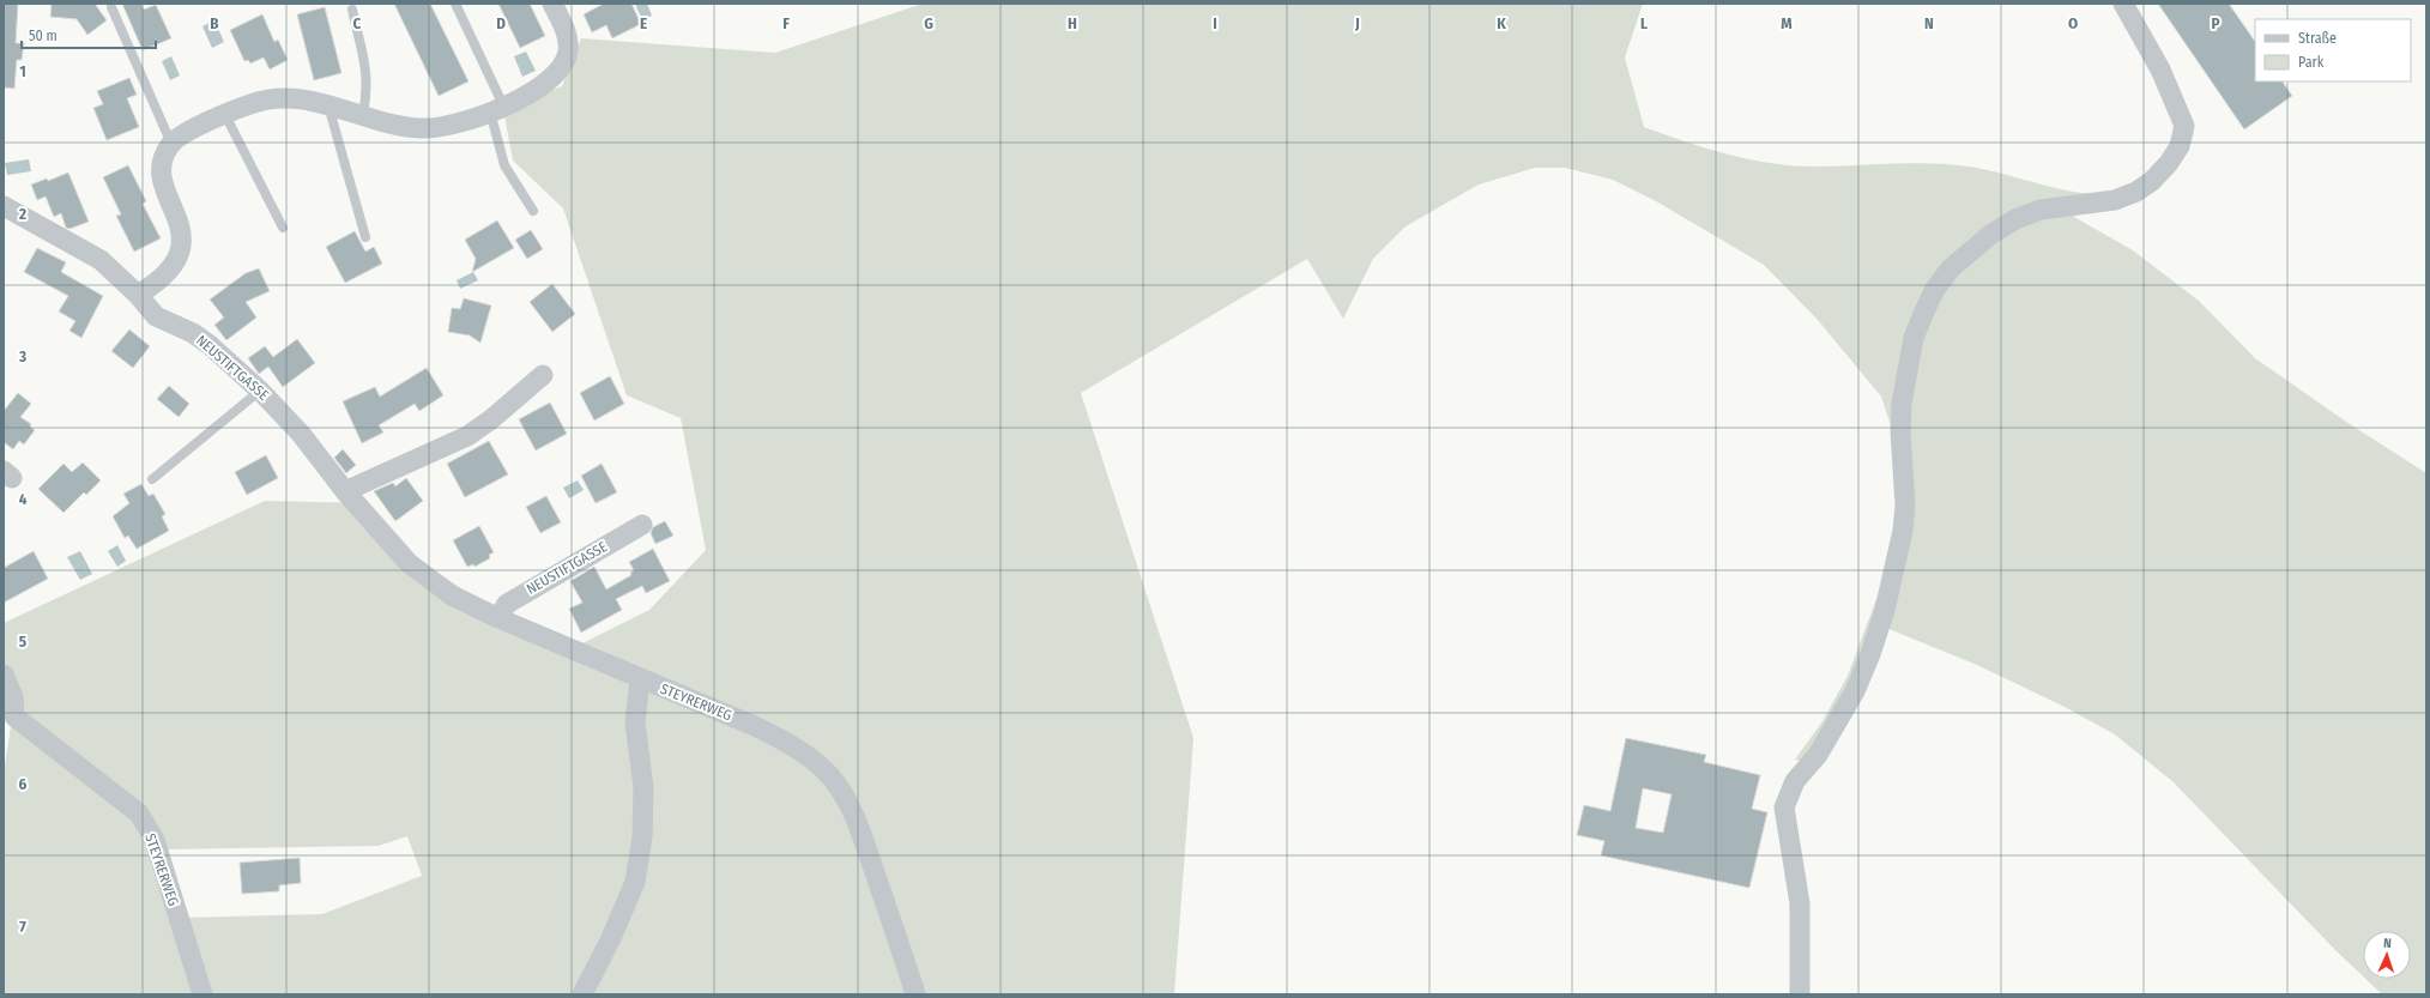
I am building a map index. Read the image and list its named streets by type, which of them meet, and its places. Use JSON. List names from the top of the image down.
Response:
{
  "streets": {
    "street": ["NEUSTIFTGASSE", "STEYRERWEG"]
  },
  "crossings": [
    ["NEUSTIFTGASSE", "STEYRERWEG"]
  ],
  "legend": ["Straße", "Park"],
  "scale_bar": "50 m",
  "north": "top",
  "grid": {
    "columns": [
      "B",
      "C",
      "D",
      "E",
      "F",
      "G",
      "H",
      "I",
      "J",
      "K",
      "L",
      "M",
      "N",
      "O",
      "P"
    ],
    "rows": [
      "1",
      "2",
      "3",
      "4",
      "5",
      "6",
      "7"
    ]
  }
}
